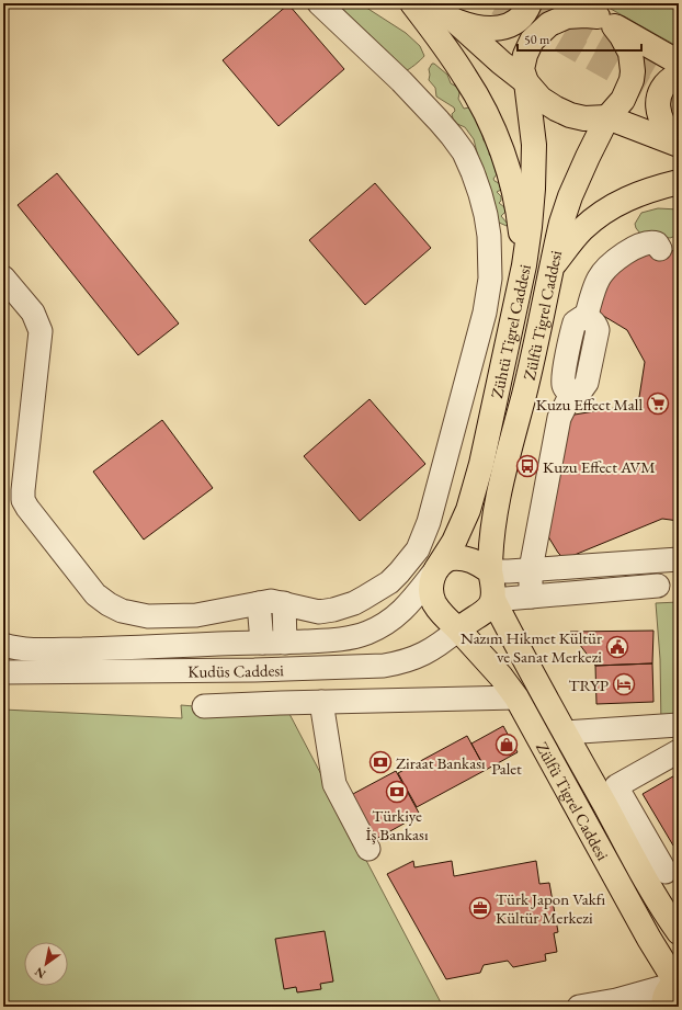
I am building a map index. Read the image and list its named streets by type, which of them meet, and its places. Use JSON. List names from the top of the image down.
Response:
{
  "streets": {
    "main road": ["Zülfü Tigrel Caddesi", "Zühtü Tigrel Caddesi"],
    "street": ["Kudüs Caddesi"]
  },
  "crossings": [
    ["Zülfü Tigrel Caddesi", "Zühtü Tigrel Caddesi"],
    ["Zülfü Tigrel Caddesi", "Kudüs Caddesi"],
    ["Zühtü Tigrel Caddesi", "Kudüs Caddesi"]
  ],
  "places": {
    "supermarket": ["Kuzu Effect Mall"],
    "bus stop": ["Kuzu Effect AVM"],
    "public building": ["Nazım Hikmet Kültür ve Sanat Merkezi"],
    "hotel": ["TRYP"],
    "shop": ["Palet"],
    "bank": ["Ziraat Bankası", "Türkiye İş Bankası"],
    "office": ["Türk Japon Vakfı Kültür Merkezi"]
  },
  "scale_bar": "50 m",
  "north": "bottom left"
}
